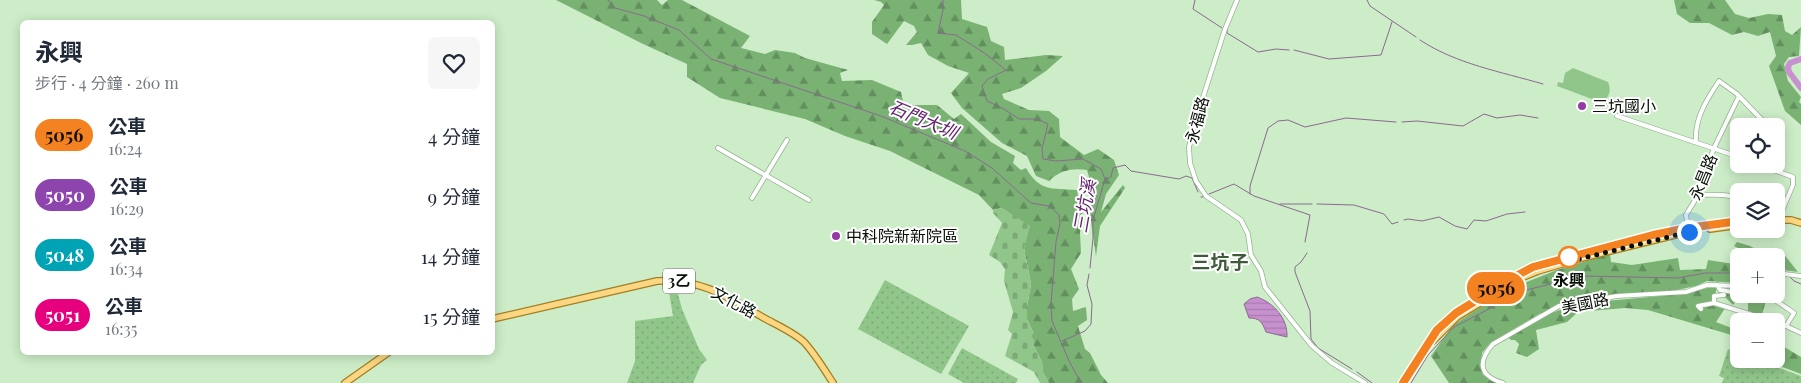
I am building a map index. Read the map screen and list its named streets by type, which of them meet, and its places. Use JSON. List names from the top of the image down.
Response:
{
  "streets": {
    "main road": ["3乙", "文化路"],
    "street": ["永福路", "永昌路", "美國路"]
  },
  "districts": ["三坑子"],
  "water": ["石門大圳", "三坑溪"],
  "places": ["三坑國小", "中科院新新院區", "永興"],
  "lines": ["bus line 5056"],
  "page": {
    "on_map": "5056",
    "heading": ["永興", "步行 · 4 分鐘 · 260 m"],
    "list": [
      {
        "mark": "5056",
        "name": "公車",
        "note": "16:24",
        "value": "4 分鐘"
      },
      {
        "mark": "5050",
        "name": "公車",
        "note": "16:29",
        "value": "9 分鐘"
      },
      {
        "mark": "5048",
        "name": "公車",
        "note": "16:34",
        "value": "14 分鐘"
      },
      {
        "mark": "5051",
        "name": "公車",
        "note": "16:35",
        "value": "15 分鐘"
      }
    ],
    "map_buttons": ["+", "−"]
  }
}
